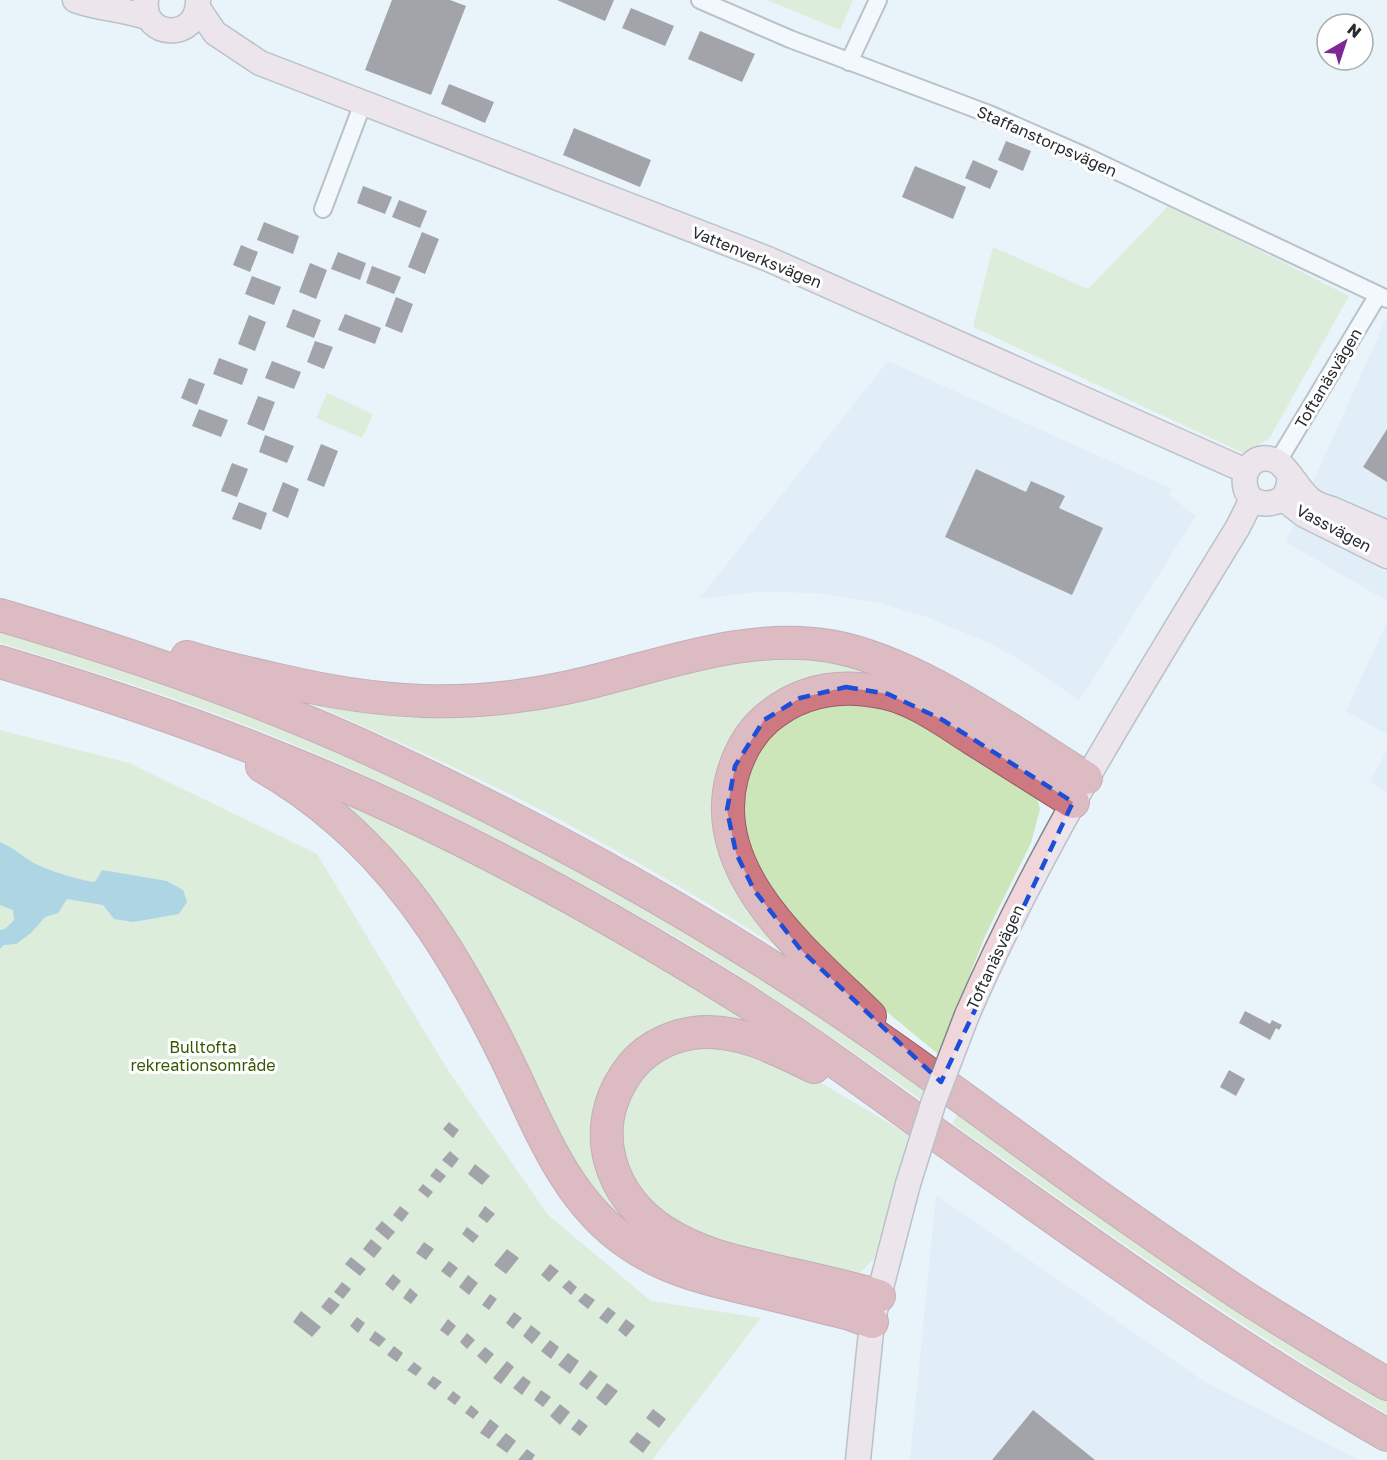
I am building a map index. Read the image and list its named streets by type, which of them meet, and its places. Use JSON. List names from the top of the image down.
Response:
{
  "streets": {
    "street": [
      "Staffanstorpsvägen",
      "Vattenverksvägen",
      "Toftanäsvägen",
      "Vassvägen"
    ]
  },
  "crossings": [
    ["Staffanstorpsvägen", "Toftanäsvägen"],
    ["Vattenverksvägen", "Toftanäsvägen"],
    ["Vattenverksvägen", "Vassvägen"],
    ["Toftanäsvägen", "Vassvägen"]
  ],
  "parks": ["Bulltofta rekreationsområde"],
  "north": "top right"
}
